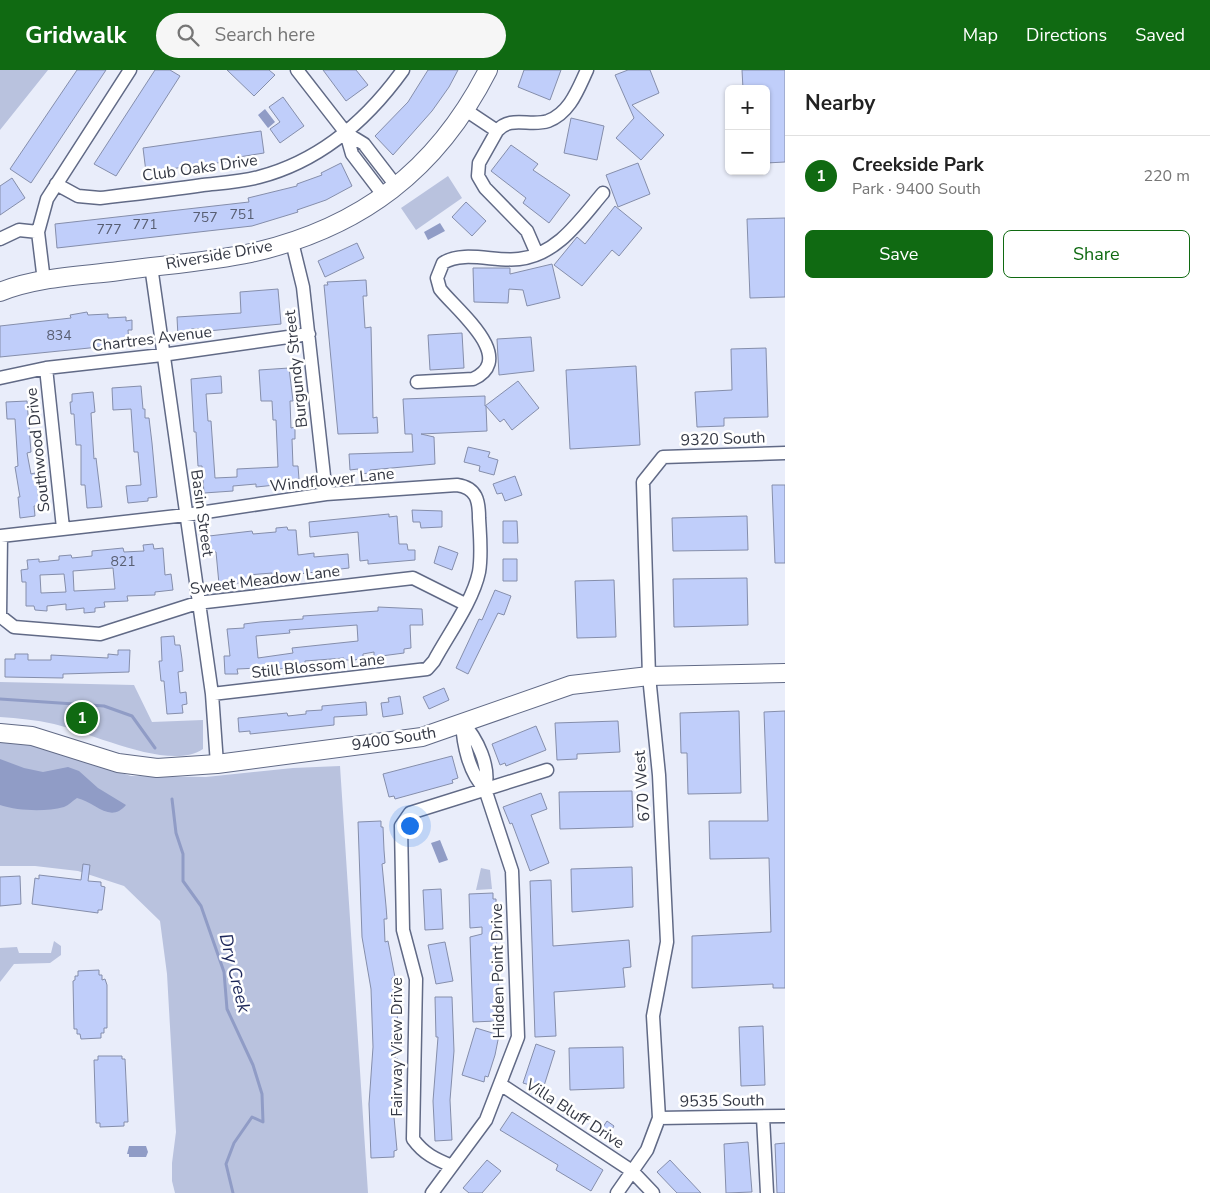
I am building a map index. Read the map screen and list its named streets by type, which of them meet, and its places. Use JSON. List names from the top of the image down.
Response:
{
  "streets": {
    "street": [
      "Club Oaks Drive",
      "Riverside Drive",
      "Chartres Avenue",
      "Burgundy Street",
      "9320 South",
      "Southwood Drive",
      "Windflower Lane",
      "Basin Street",
      "Sweet Meadow Lane",
      "Still Blossom Lane",
      "9400 South",
      "670 West",
      "Hidden Point Drive",
      "Fairway View Drive",
      "9535 South",
      "Villa Bluff Drive"
    ]
  },
  "crossings": [
    ["Riverside Drive", "Burgundy Street"],
    ["Riverside Drive", "Basin Street"],
    ["Chartres Avenue", "Burgundy Street"],
    ["Chartres Avenue", "Southwood Drive"],
    ["Chartres Avenue", "Basin Street"],
    ["Burgundy Street", "Windflower Lane"],
    ["9320 South", "670 West"],
    ["Southwood Drive", "Windflower Lane"],
    ["Windflower Lane", "Basin Street"],
    ["Windflower Lane", "Sweet Meadow Lane"],
    ["Windflower Lane", "Still Blossom Lane"],
    ["Basin Street", "Sweet Meadow Lane"],
    ["Basin Street", "Still Blossom Lane"],
    ["Basin Street", "9400 South"],
    ["9400 South", "670 West"],
    ["9400 South", "Hidden Point Drive"],
    ["670 West", "9535 South"],
    ["Hidden Point Drive", "Fairway View Drive"],
    ["Hidden Point Drive", "Villa Bluff Drive"]
  ],
  "water": ["Dry Creek"],
  "house_numbers": [
    "751",
    "757",
    "771",
    "777",
    "834",
    "821"
  ],
  "page": {
    "header": "Gridwalk",
    "search": "Search here",
    "nav": ["Map", "Directions", "Saved"],
    "heading": "Nearby",
    "map_buttons": ["+", "−"],
    "list": [
      {
        "mark": "1",
        "name": "Creekside Park",
        "note": "Park · 9400 South",
        "value": "220 m"
      }
    ],
    "buttons": ["Save", "Share"],
    "pins": "1"
  }
}
